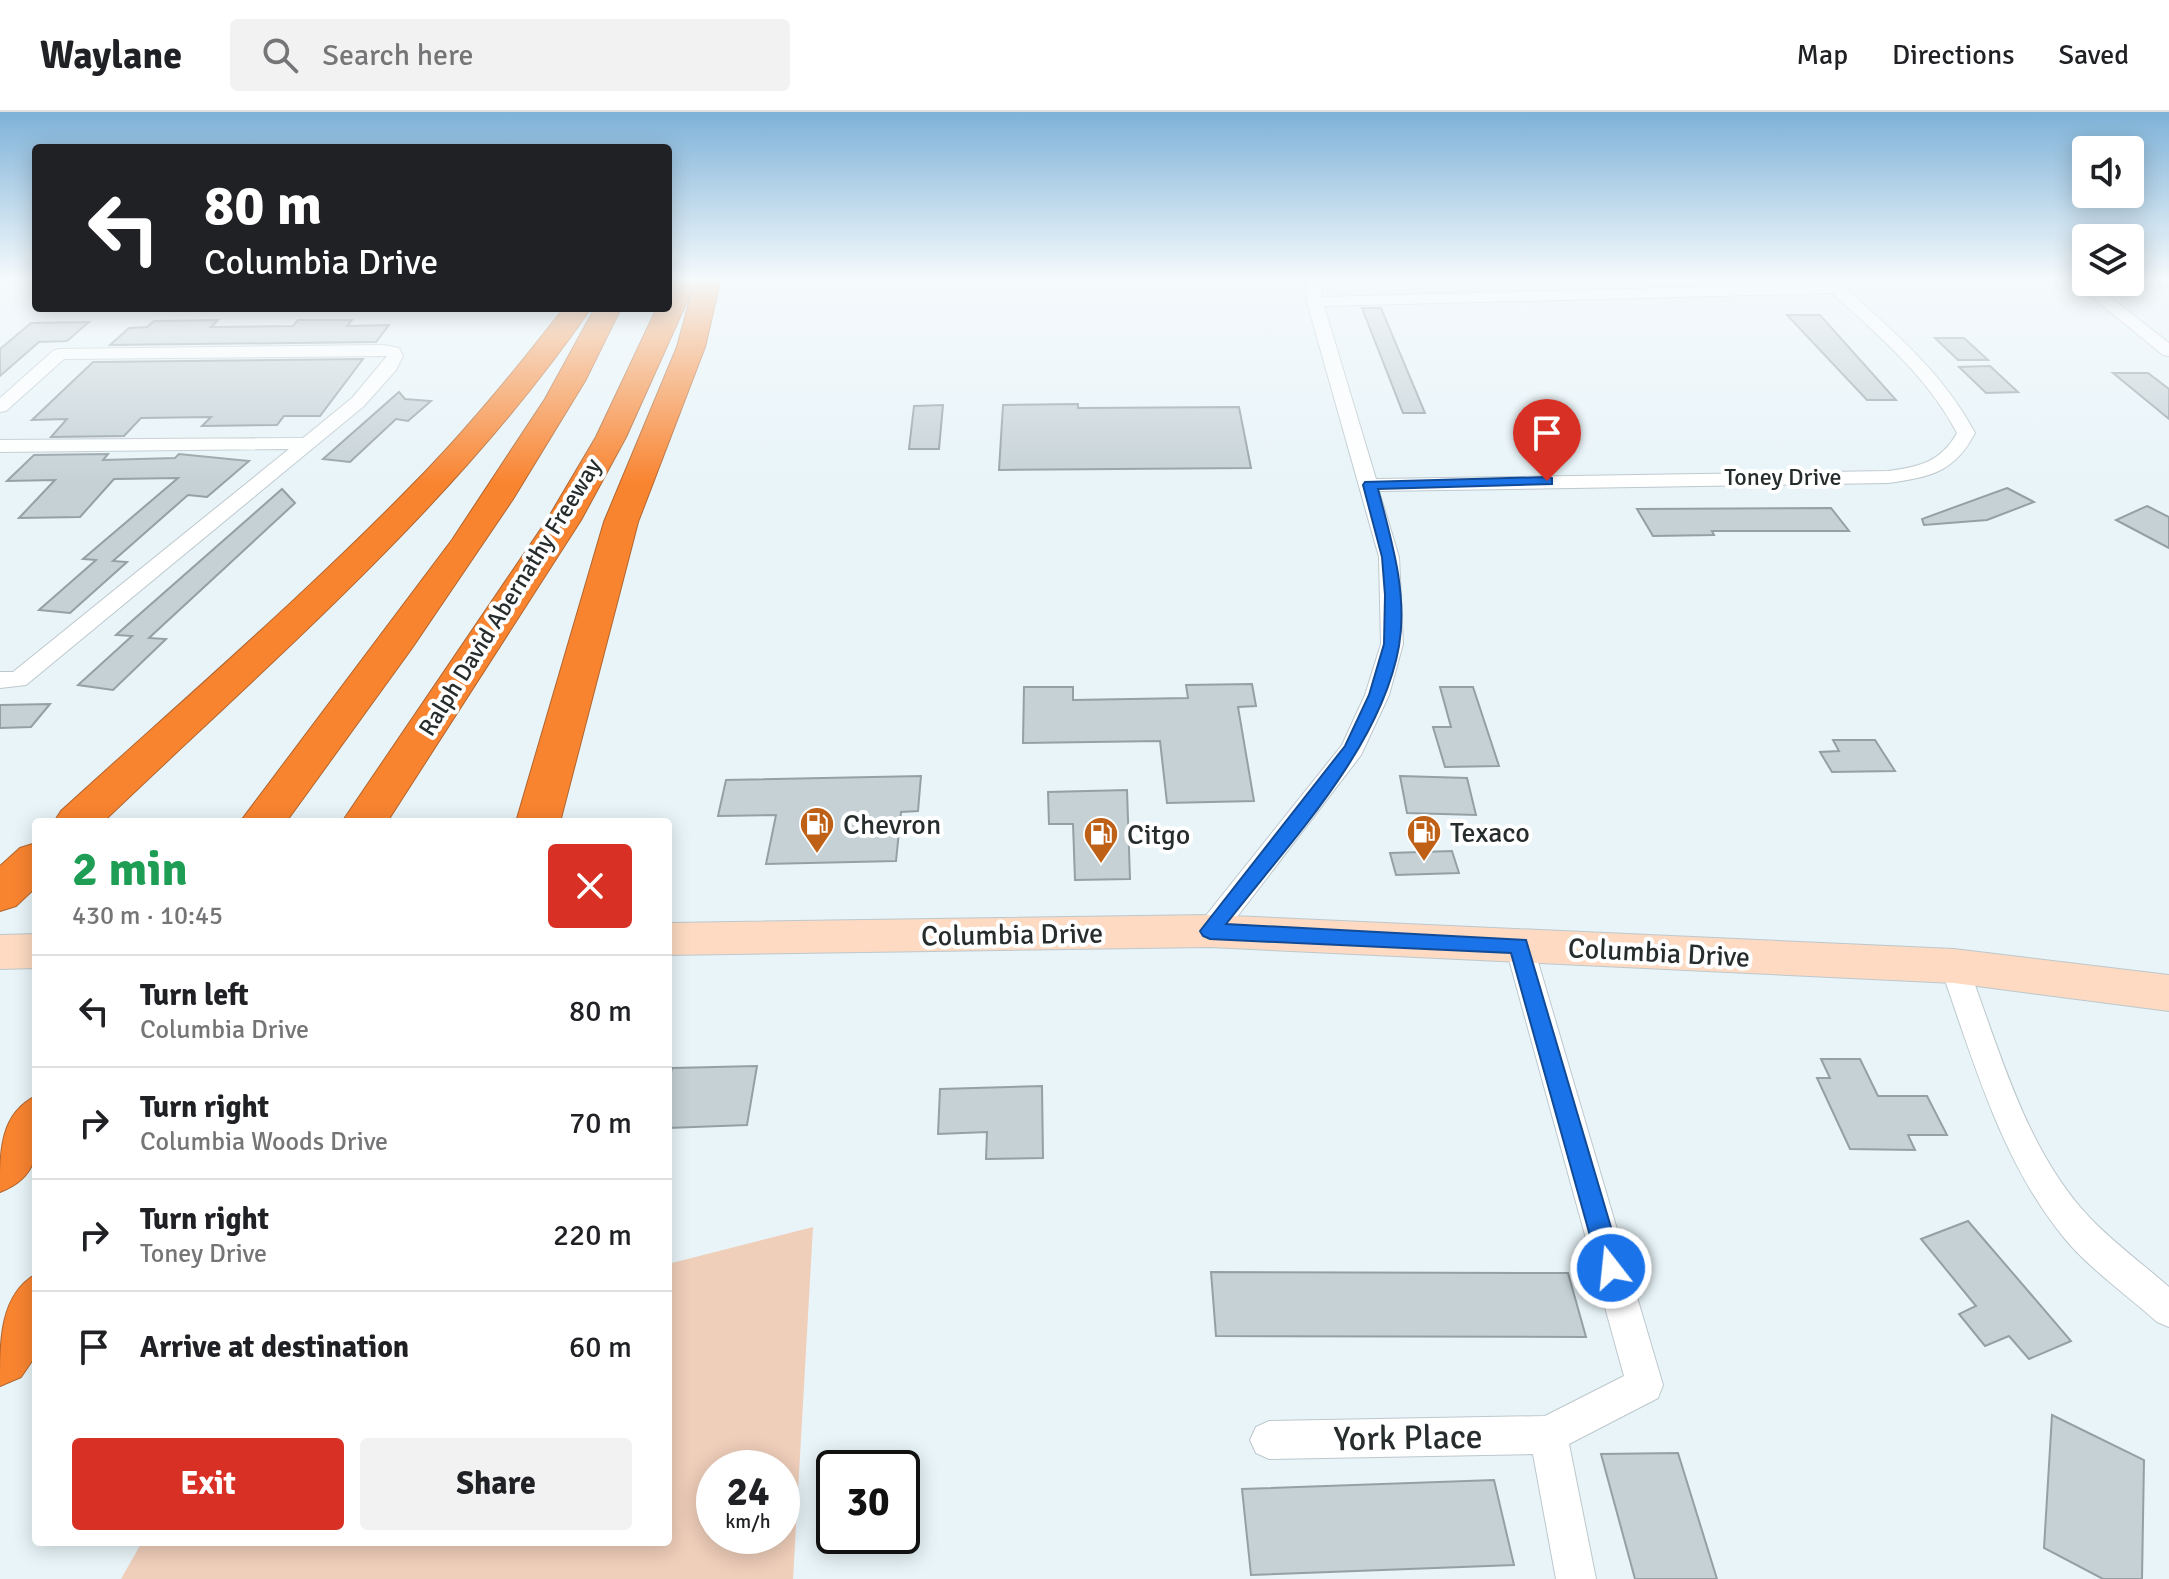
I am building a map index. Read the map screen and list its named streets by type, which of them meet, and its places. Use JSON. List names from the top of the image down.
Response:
{
  "streets": {
    "highway": ["Ralph David Abernathy Freeway"],
    "main road": ["Columbia Drive"],
    "street": ["Toney Drive", "York Place"]
  },
  "crossings": [
    ["Columbia Drive", "York Place"]
  ],
  "places": {
    "fuel station": ["Chevron", "Texaco", "Citgo"]
  },
  "page": {
    "header": "Waylane",
    "search": "Search here",
    "nav": ["Map", "Directions", "Saved"],
    "turn": ["80 m", "Columbia Drive"],
    "heading": ["2 min", "430 m · 10:45"],
    "list": [
      {
        "name": "Turn left",
        "note": "Columbia Drive",
        "value": "80 m"
      },
      {
        "name": "Turn right",
        "note": "Columbia Woods Drive",
        "value": "70 m"
      },
      {
        "name": "Turn right",
        "note": "Toney Drive",
        "value": "220 m"
      },
      {
        "name": "Arrive at destination",
        "value": "60 m"
      }
    ],
    "buttons": ["Exit", "Share"],
    "speed": "24 km/h",
    "limit": "30"
  }
}
